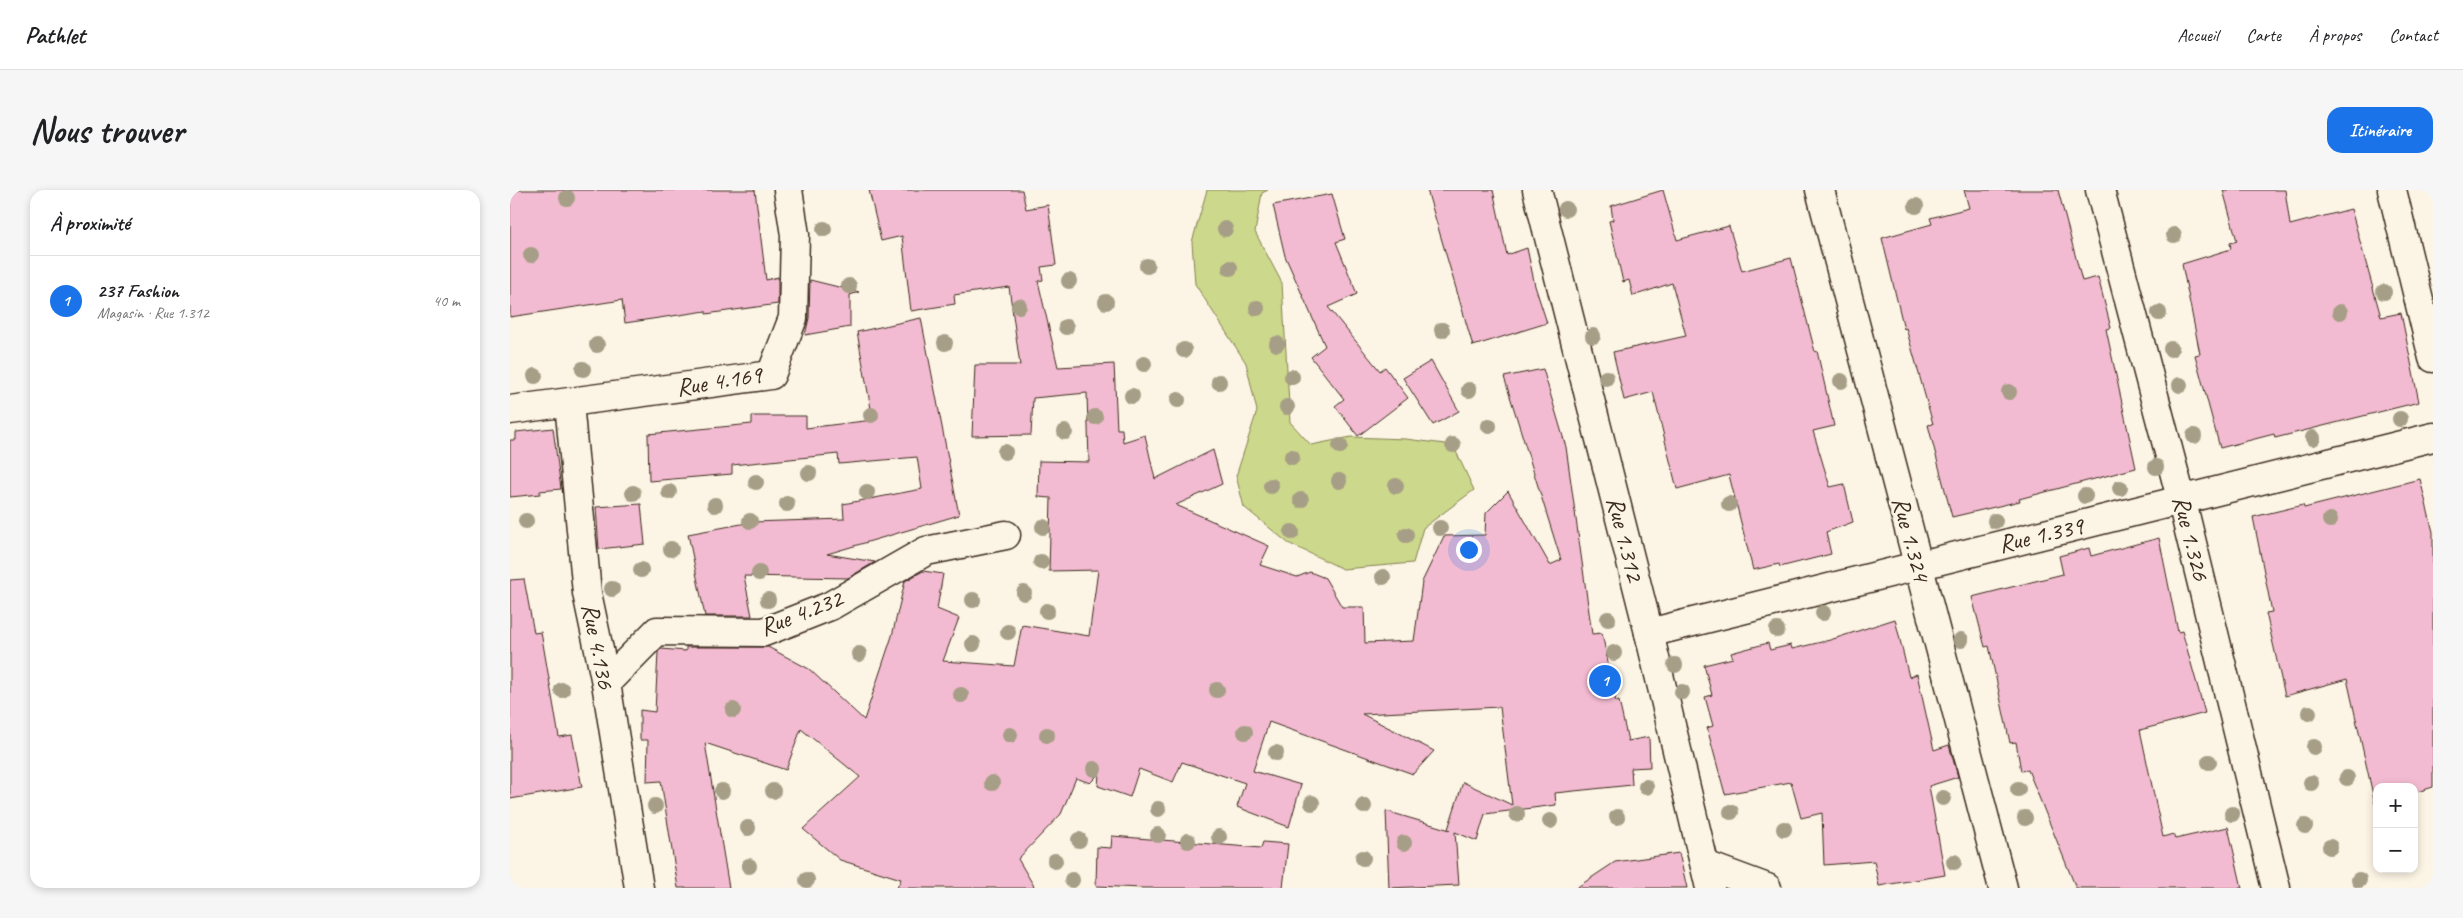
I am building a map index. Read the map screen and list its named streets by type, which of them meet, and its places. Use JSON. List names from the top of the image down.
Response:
{
  "streets": {
    "street": [
      "Rue 4.169",
      "Rue 1.339",
      "Rue 1.326",
      "Rue 1.312",
      "Rue 1.324",
      "Rue 4.232",
      "Rue 4.136"
    ]
  },
  "crossings": [
    ["Rue 4.169", "Rue 4.136"],
    ["Rue 1.339", "Rue 1.326"],
    ["Rue 1.339", "Rue 1.312"],
    ["Rue 1.339", "Rue 1.324"],
    ["Rue 4.232", "Rue 4.136"]
  ],
  "page": {
    "header": "Pathlet",
    "nav": [
      "Accueil",
      "Carte",
      "À propos",
      "Contact"
    ],
    "buttons": "Itinéraire",
    "title": "Nous trouver",
    "heading": "À proximité",
    "list": [
      {
        "mark": "1",
        "name": "237 Fashion",
        "note": "Magasin · Rue 1.312",
        "value": "40 m"
      }
    ],
    "pins": "1",
    "map_buttons": ["+", "−"]
  }
}
